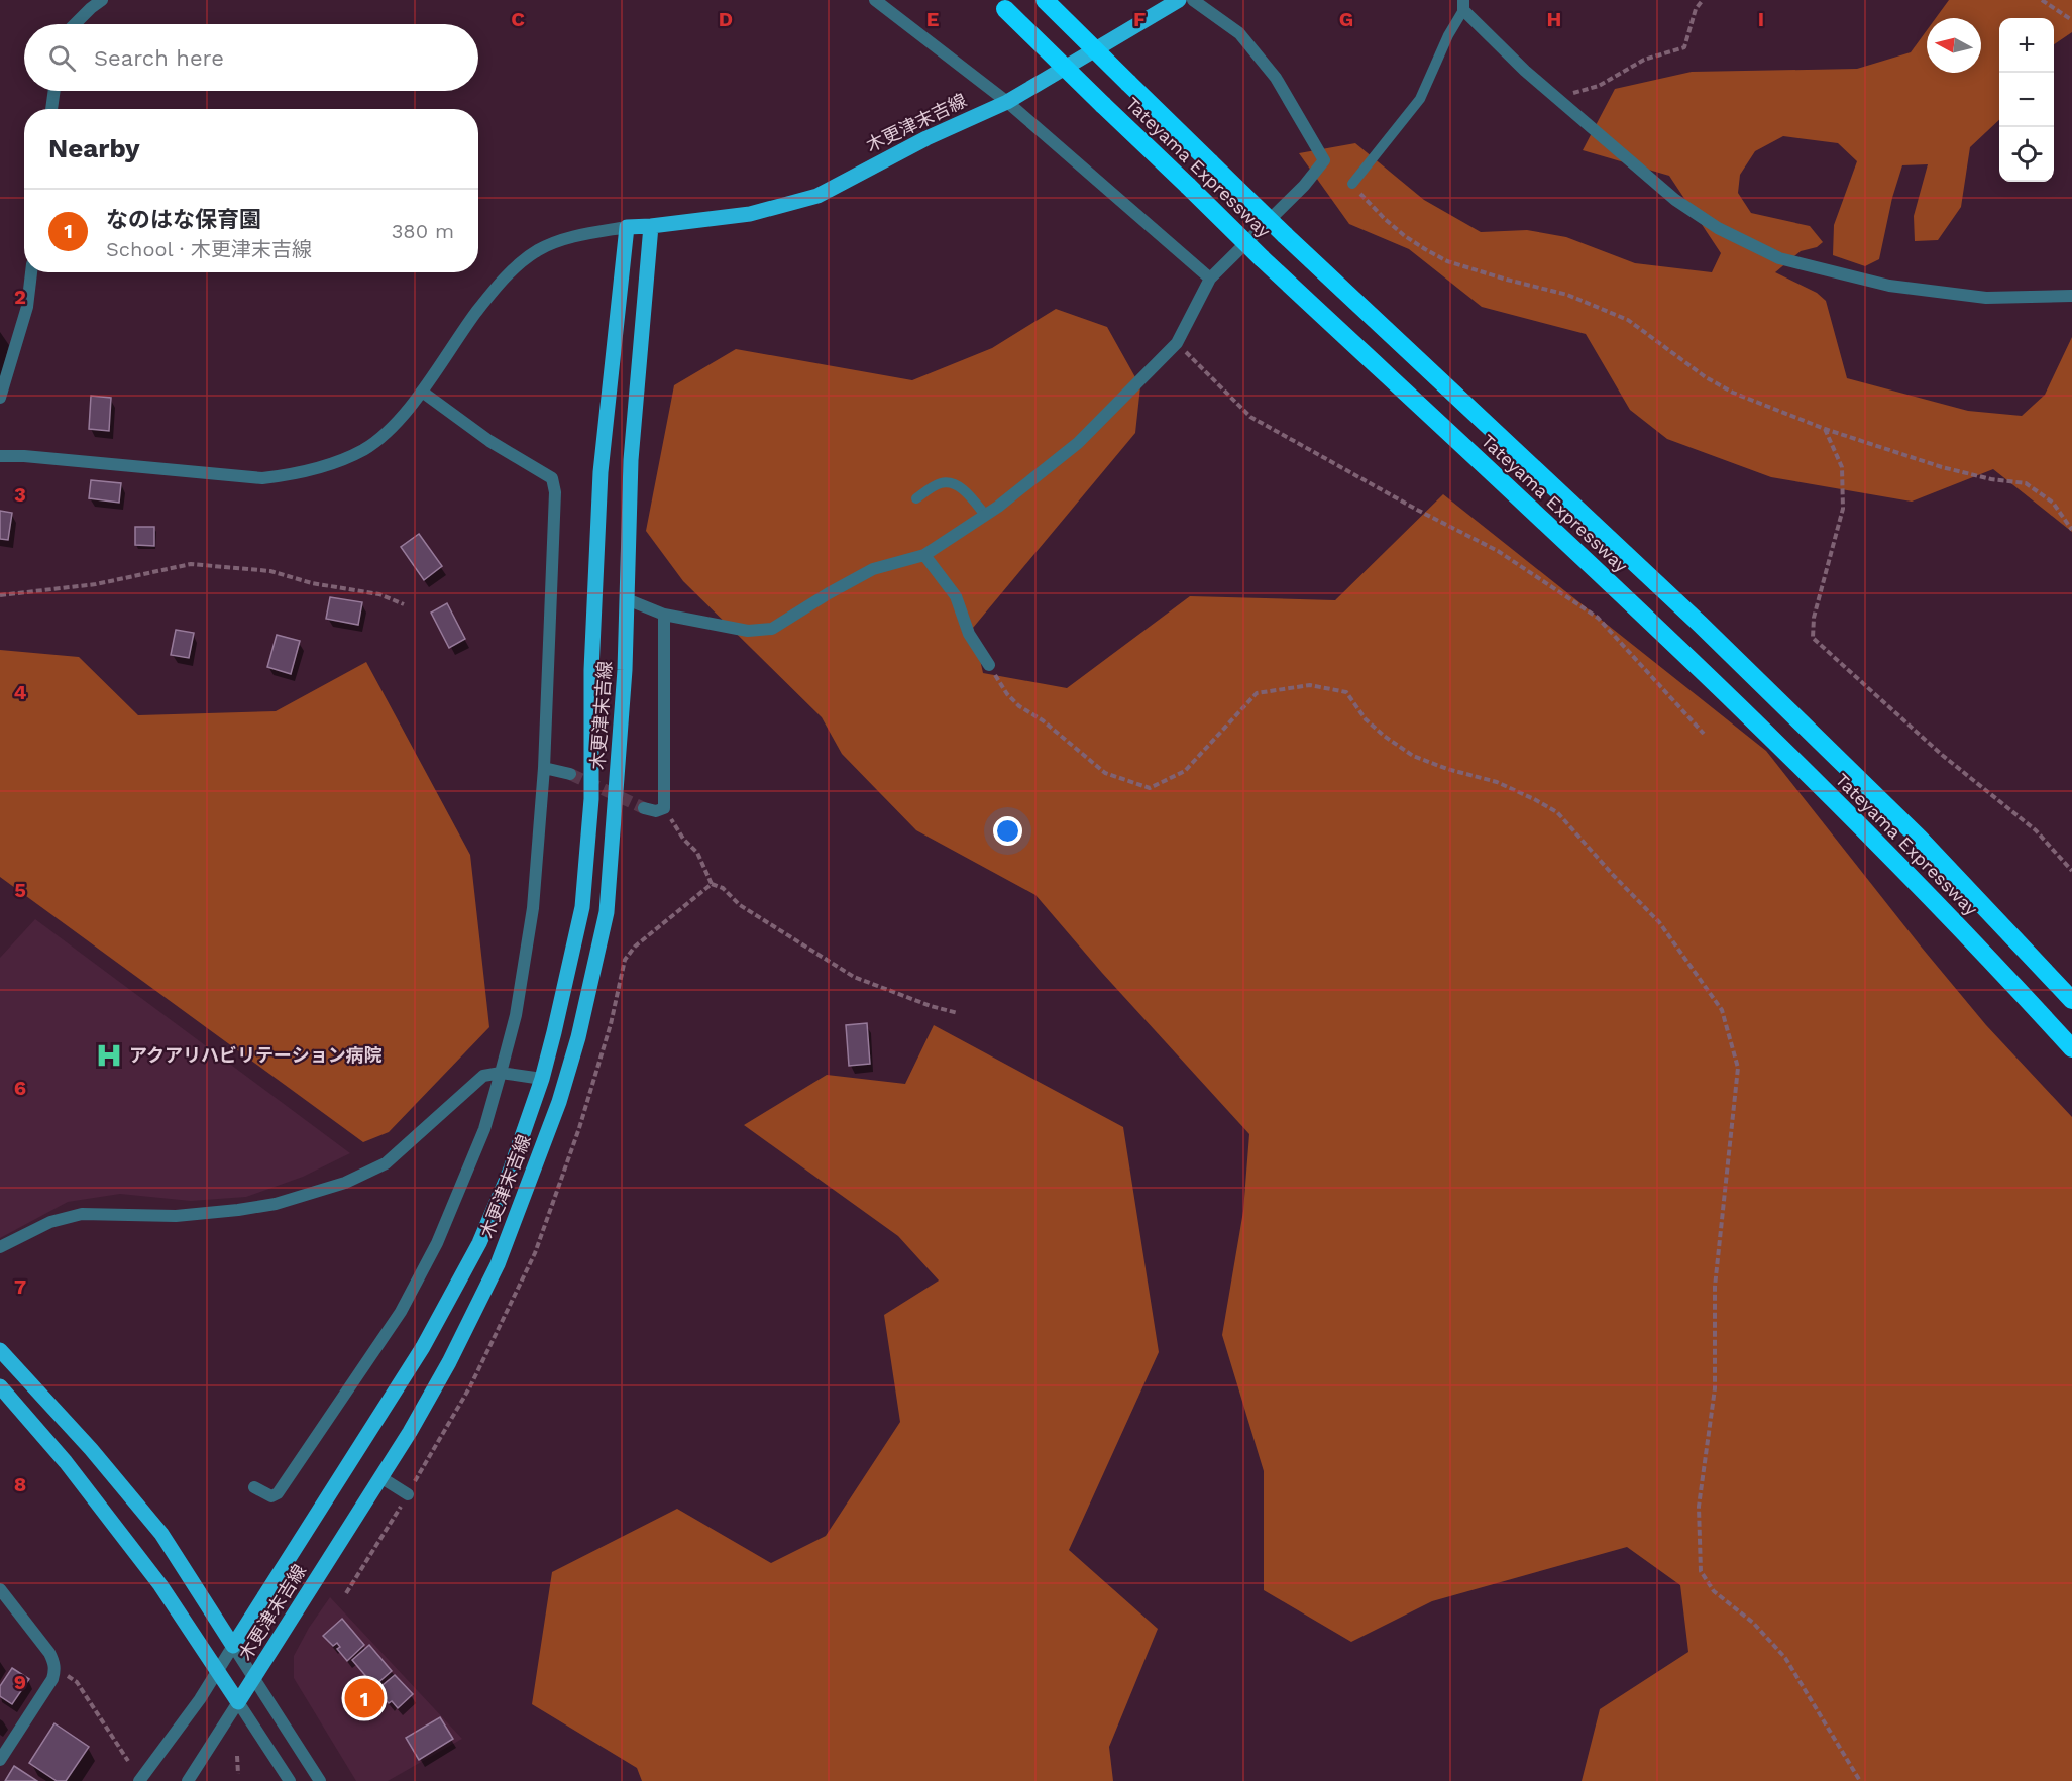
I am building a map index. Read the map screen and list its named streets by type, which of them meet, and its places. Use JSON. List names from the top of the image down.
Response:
{
  "streets": {
    "highway": ["Tateyama Expressway"],
    "main road": ["木更津末吉線"]
  },
  "places": {
    "hospital": ["アクアリハビリテーション病院"]
  },
  "north": "left",
  "page": {
    "map_buttons": ["+", "−"],
    "search": "Search here",
    "heading": "Nearby",
    "list": [
      {
        "mark": "1",
        "name": "なのはな保育園",
        "note": "School · 木更津末吉線",
        "value": "380 m"
      }
    ],
    "pins": "1"
  },
  "grid": {
    "columns": [
      "C",
      "D",
      "E",
      "F",
      "G",
      "H",
      "I"
    ],
    "rows": [
      "2",
      "3",
      "4",
      "5",
      "6",
      "7",
      "8",
      "9"
    ]
  }
}
